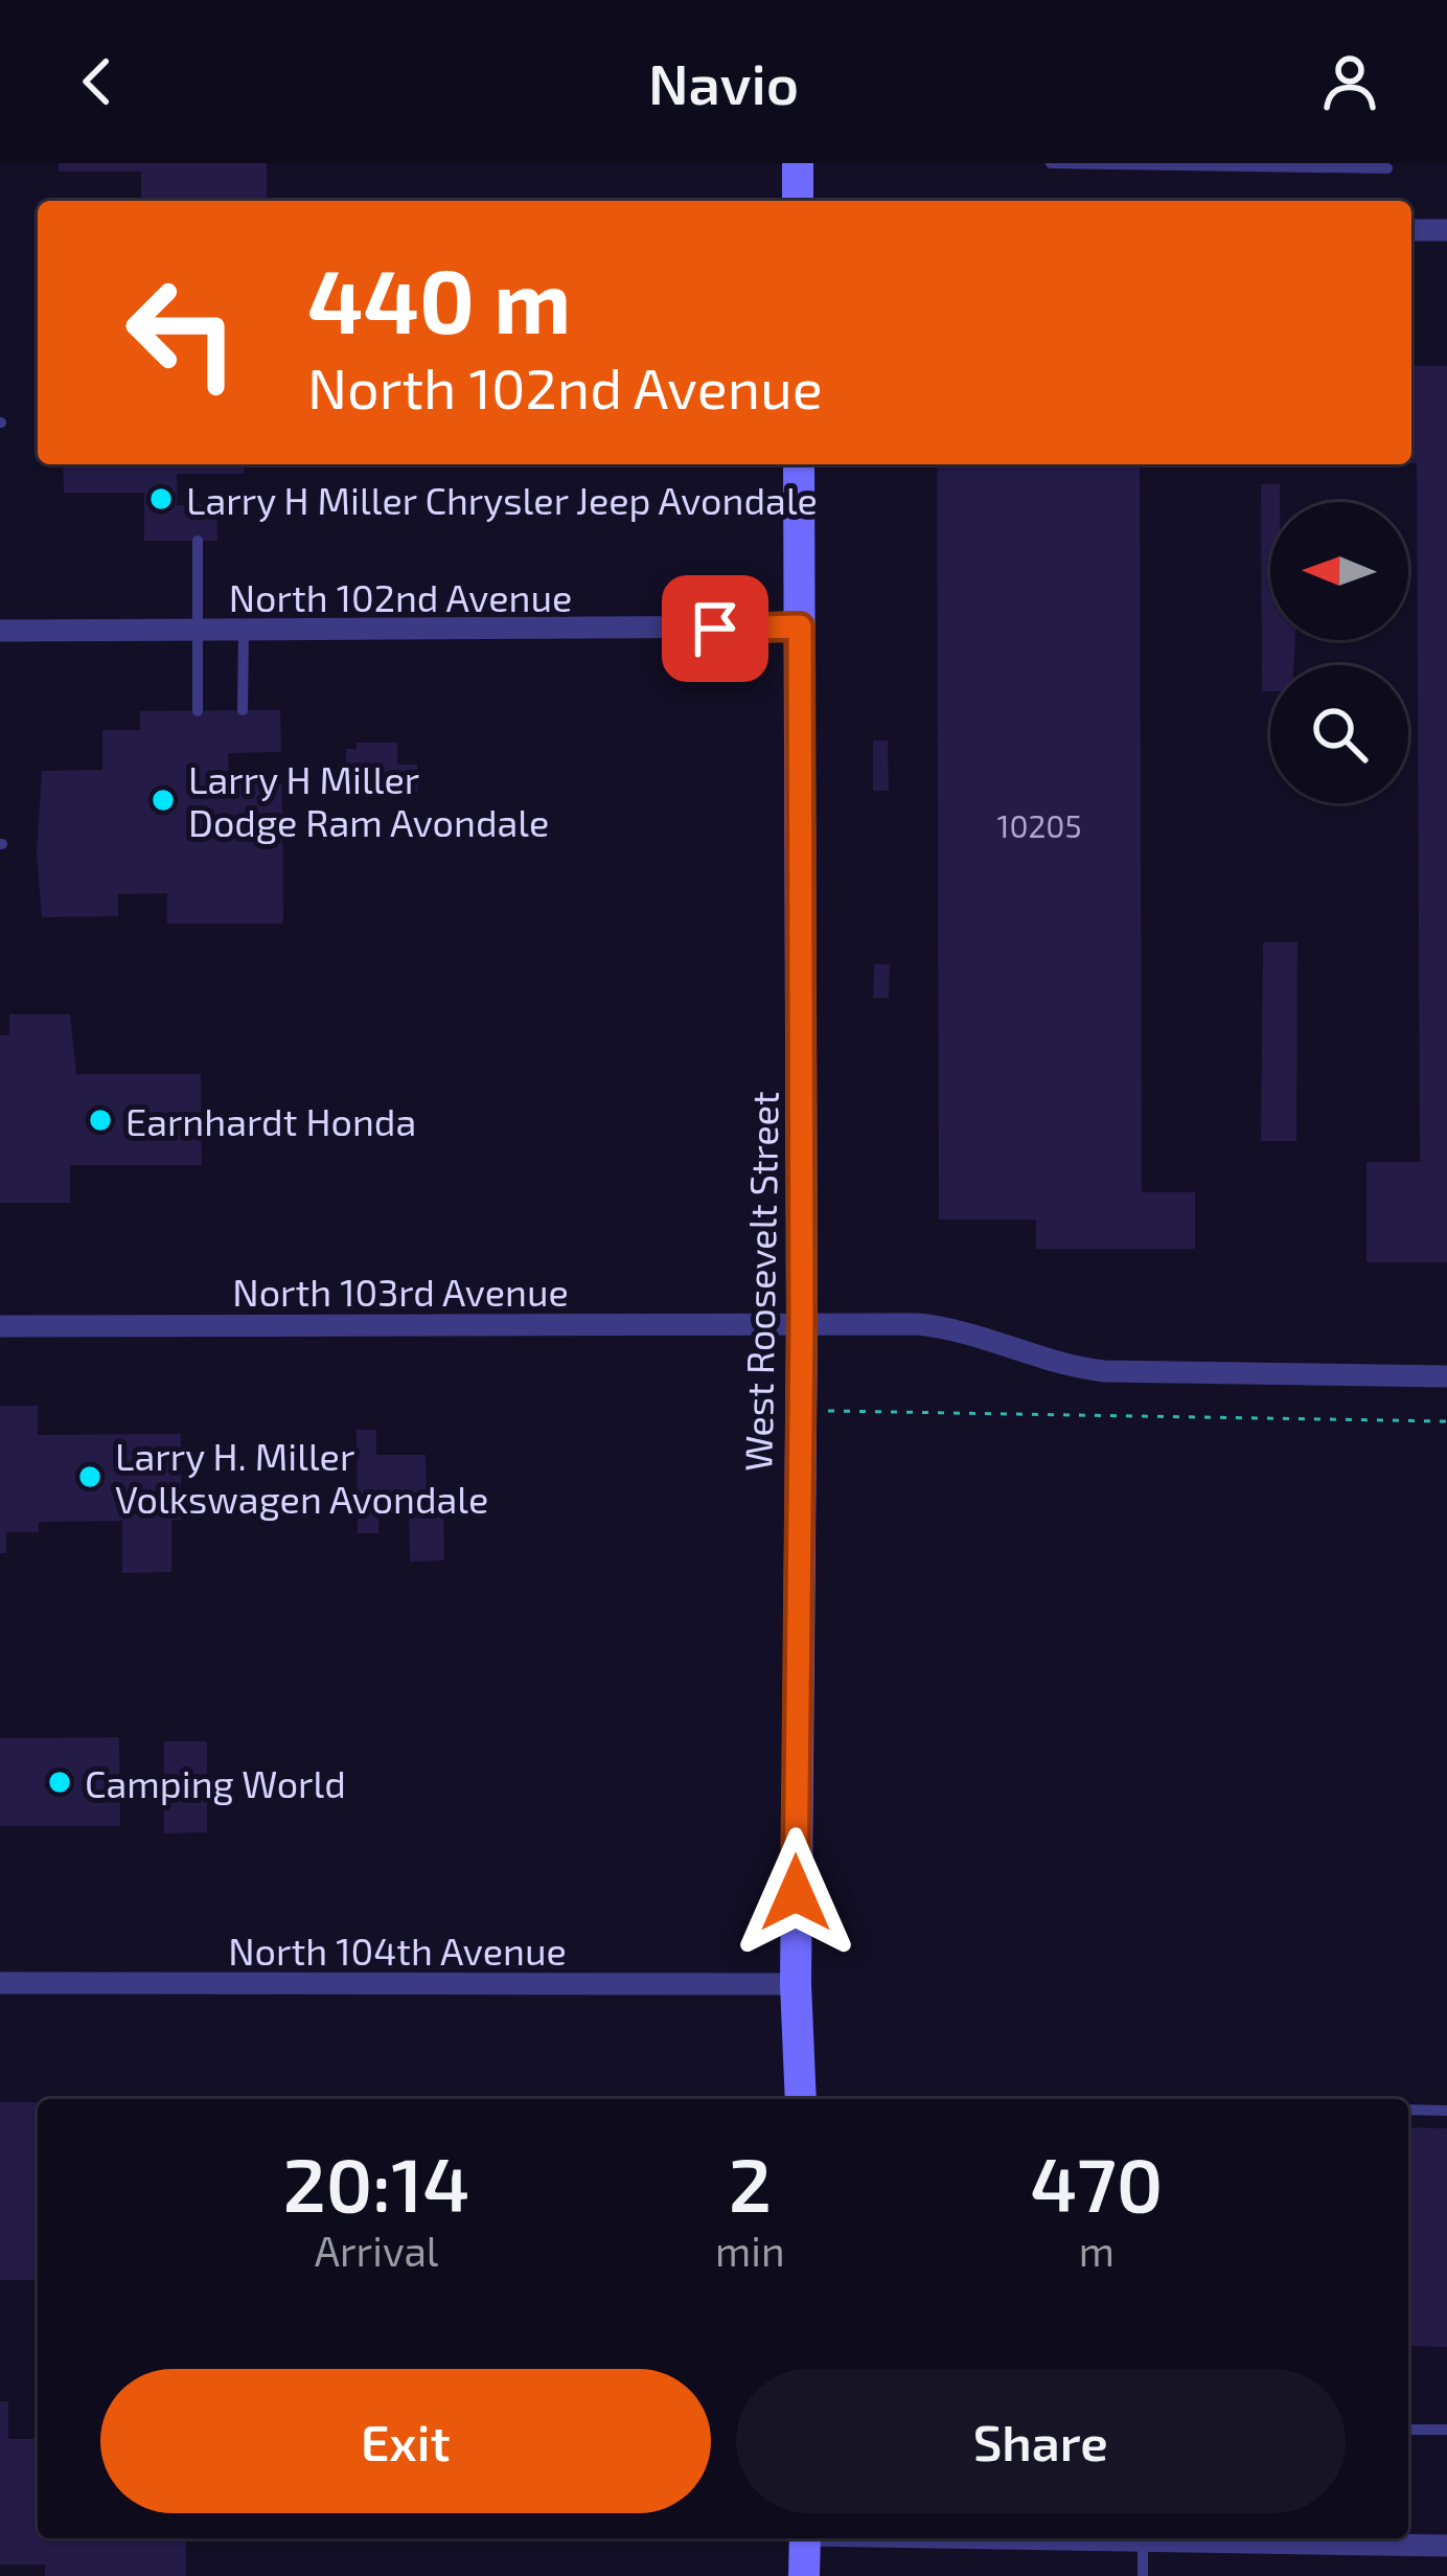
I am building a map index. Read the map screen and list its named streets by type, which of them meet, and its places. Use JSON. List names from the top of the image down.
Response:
{
  "streets": {
    "street": [
      "North 102nd Avenue",
      "West Roosevelt Street",
      "North 103rd Avenue",
      "North 104th Avenue"
    ]
  },
  "crossings": [
    ["North 102nd Avenue", "West Roosevelt Street"],
    ["West Roosevelt Street", "North 103rd Avenue"],
    ["West Roosevelt Street", "North 104th Avenue"]
  ],
  "places": [
    "Larry H Miller Chrysler Jeep Avondale",
    "Larry H Miller Dodge Ram Avondale",
    "Earnhardt Honda",
    "Larry H. Miller Volkswagen Avondale",
    "Camping World"
  ],
  "house_numbers": ["10205"],
  "north": "left",
  "page": {
    "header": "Navio",
    "turn": ["440 m", "North 102nd Avenue"],
    "eta": [
      "20:14",
      "Arrival",
      "2",
      "min",
      "470",
      "m"
    ],
    "buttons": ["Exit", "Share"]
  }
}
